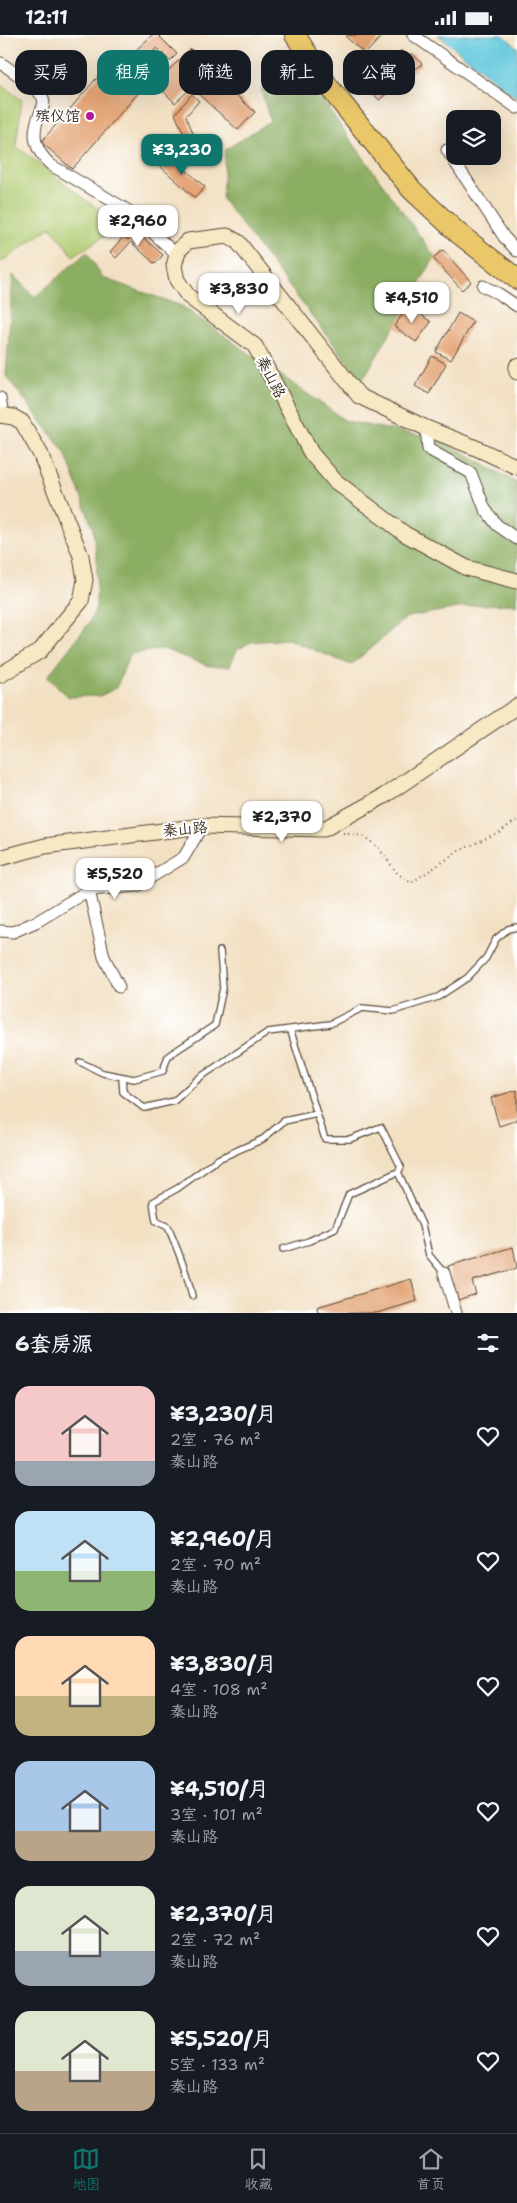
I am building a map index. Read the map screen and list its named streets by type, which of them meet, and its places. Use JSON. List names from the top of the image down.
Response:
{
  "streets": {
    "main road": ["秦山路"]
  },
  "places": ["殡仪馆"],
  "page": {
    "status": "12:11",
    "chip": [
      "买房",
      "租房",
      "筛选",
      "新上",
      "公寓"
    ],
    "price": [
      "¥3,230",
      "¥2,960",
      "¥3,830",
      "¥4,510",
      "¥2,370",
      "¥5,520"
    ],
    "heading": "6套房源",
    "list": [
      {
        "name": "¥3,230/月",
        "note": "2室 · 76 m² · 秦山路"
      },
      {
        "name": "¥2,960/月",
        "note": "2室 · 70 m² · 秦山路"
      },
      {
        "name": "¥3,830/月",
        "note": "4室 · 108 m² · 秦山路"
      },
      {
        "name": "¥4,510/月",
        "note": "3室 · 101 m² · 秦山路"
      },
      {
        "name": "¥2,370/月",
        "note": "2室 · 72 m² · 秦山路"
      },
      {
        "name": "¥5,520/月",
        "note": "5室 · 133 m² · 秦山路"
      }
    ],
    "tabs": ["地图", "收藏", "首页"]
  }
}
